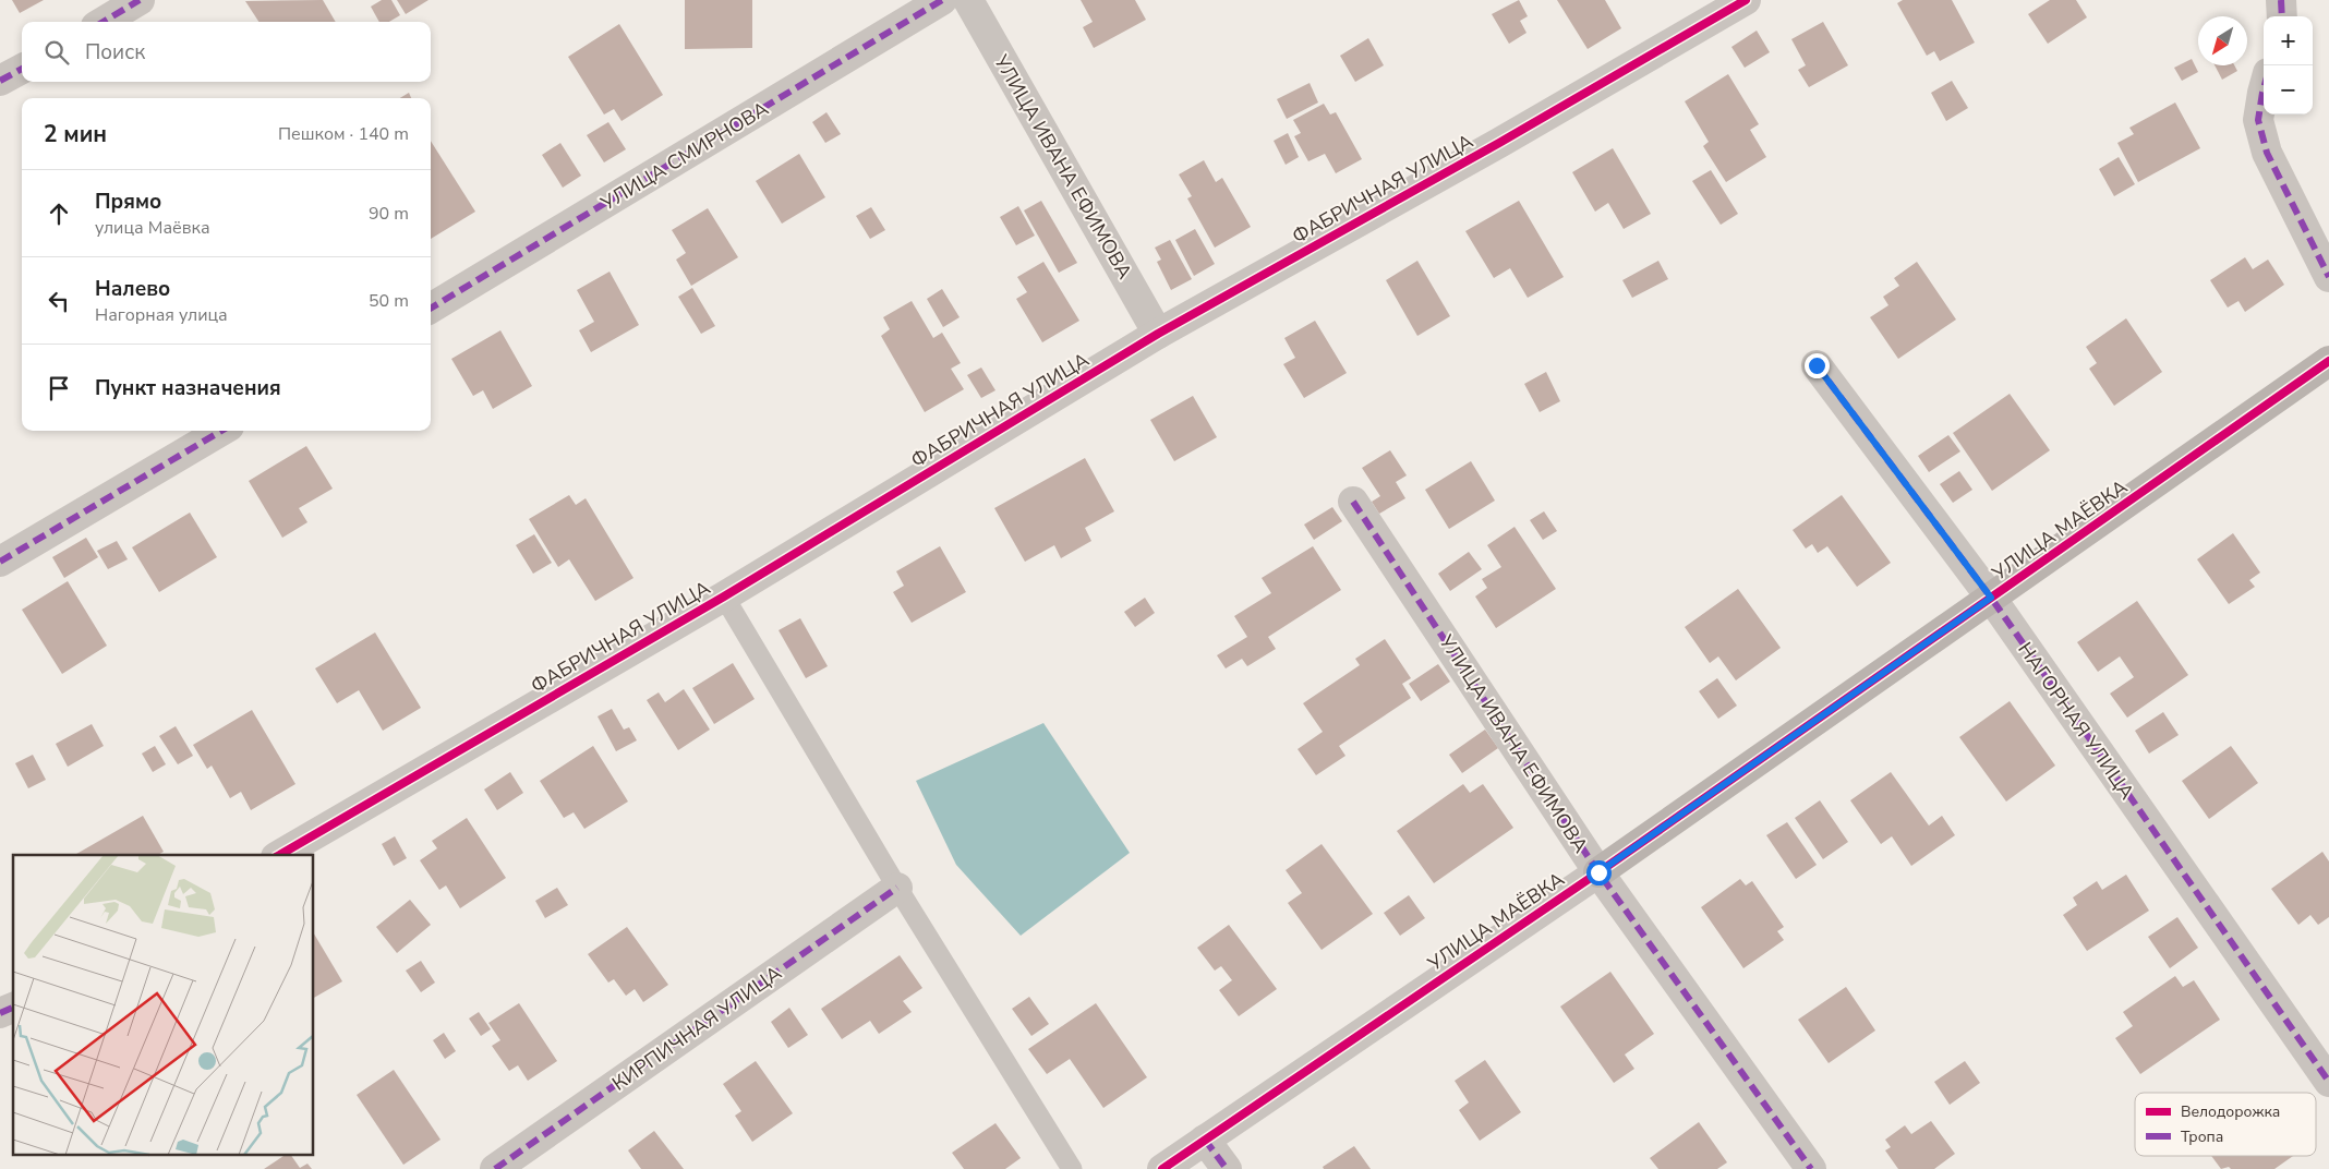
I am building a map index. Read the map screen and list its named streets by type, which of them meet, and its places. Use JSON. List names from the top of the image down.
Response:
{
  "streets": {
    "street": [
      "УЛИЦА СМИРНОВА",
      "УЛИЦА ИВАНА ЕФИМОВА",
      "ФАБРИЧНАЯ УЛИЦА",
      "УЛИЦА МАЁВКА",
      "НАГОРНАЯ УЛИЦА",
      "КИРПИЧНАЯ УЛИЦА"
    ]
  },
  "crossings": [
    ["УЛИЦА ИВАНА ЕФИМОВА", "ФАБРИЧНАЯ УЛИЦА"],
    ["УЛИЦА ИВАНА ЕФИМОВА", "УЛИЦА МАЁВКА"],
    ["УЛИЦА МАЁВКА", "НАГОРНАЯ УЛИЦА"]
  ],
  "legend": ["Велодорожка", "Тропа"],
  "north": "bottom left",
  "page": {
    "map_buttons": ["+", "−"],
    "search": "Поиск",
    "heading": ["2 мин", "Пешком · 140 m"],
    "list": [
      ["Прямо", "улица Маёвка", "90 m"],
      ["Налево", "Нагорная улица", "50 m"],
      "Пункт назначения"
    ]
  }
}
